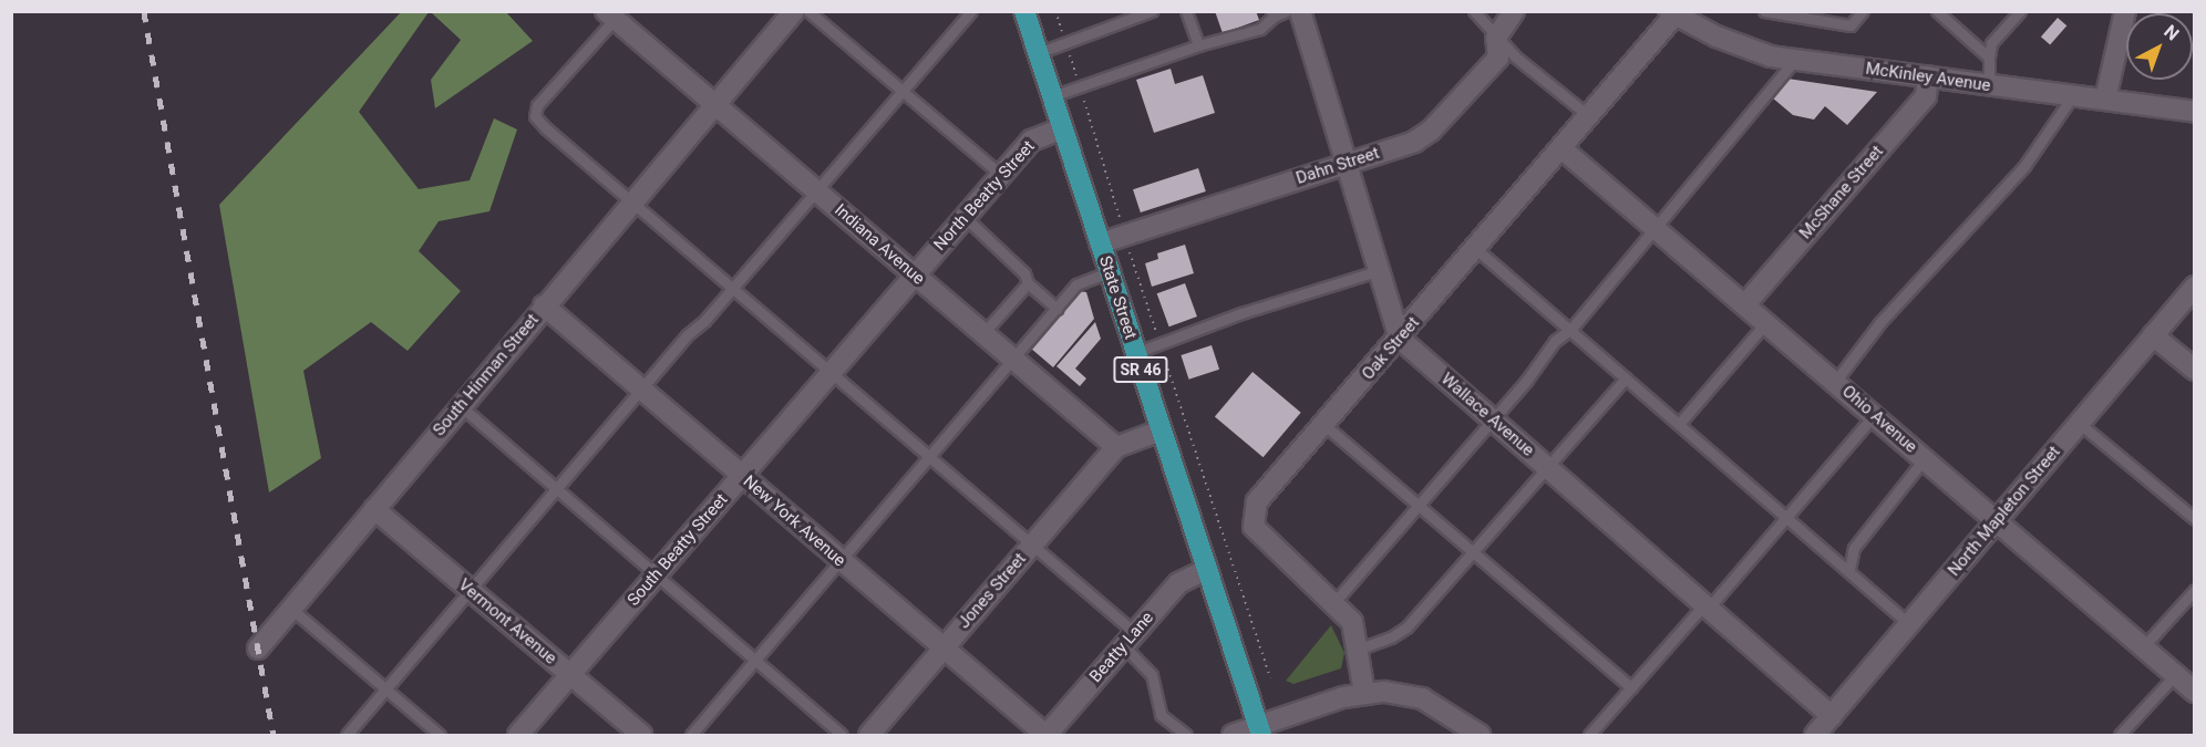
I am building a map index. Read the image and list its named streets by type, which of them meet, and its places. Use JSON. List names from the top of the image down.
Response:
{
  "streets": {
    "highway": ["State Street", "SR 46"],
    "street": [
      "McKinley Avenue",
      "Dahn Street",
      "McShane Street",
      "North Beatty Street",
      "Indiana Avenue",
      "Oak Street",
      "South Hinman Street",
      "Wallace Avenue",
      "Ohio Avenue",
      "North Mapleton Street",
      "New York Avenue",
      "South Beatty Street",
      "Jones Street",
      "Vermont Avenue",
      "Beatty Lane"
    ]
  },
  "crossings": [
    ["McKinley Avenue", "McShane Street"],
    ["McKinley Avenue", "Oak Street"],
    ["Dahn Street", "State Street"],
    ["Dahn Street", "Wallace Avenue"],
    ["McShane Street", "Ohio Avenue"],
    ["North Beatty Street", "Indiana Avenue"],
    ["North Beatty Street", "State Street"],
    ["North Beatty Street", "South Beatty Street"],
    ["Indiana Avenue", "South Hinman Street"],
    ["Indiana Avenue", "South Beatty Street"],
    ["Indiana Avenue", "Jones Street"],
    ["State Street", "Beatty Lane"],
    ["Oak Street", "Wallace Avenue"],
    ["Oak Street", "Ohio Avenue"],
    ["South Hinman Street", "New York Avenue"],
    ["South Hinman Street", "Vermont Avenue"],
    ["Wallace Avenue", "North Mapleton Street"],
    ["Ohio Avenue", "North Mapleton Street"],
    ["New York Avenue", "South Beatty Street"],
    ["New York Avenue", "Jones Street"],
    ["New York Avenue", "Beatty Lane"],
    ["South Beatty Street", "Vermont Avenue"]
  ],
  "north": "top right"
}
